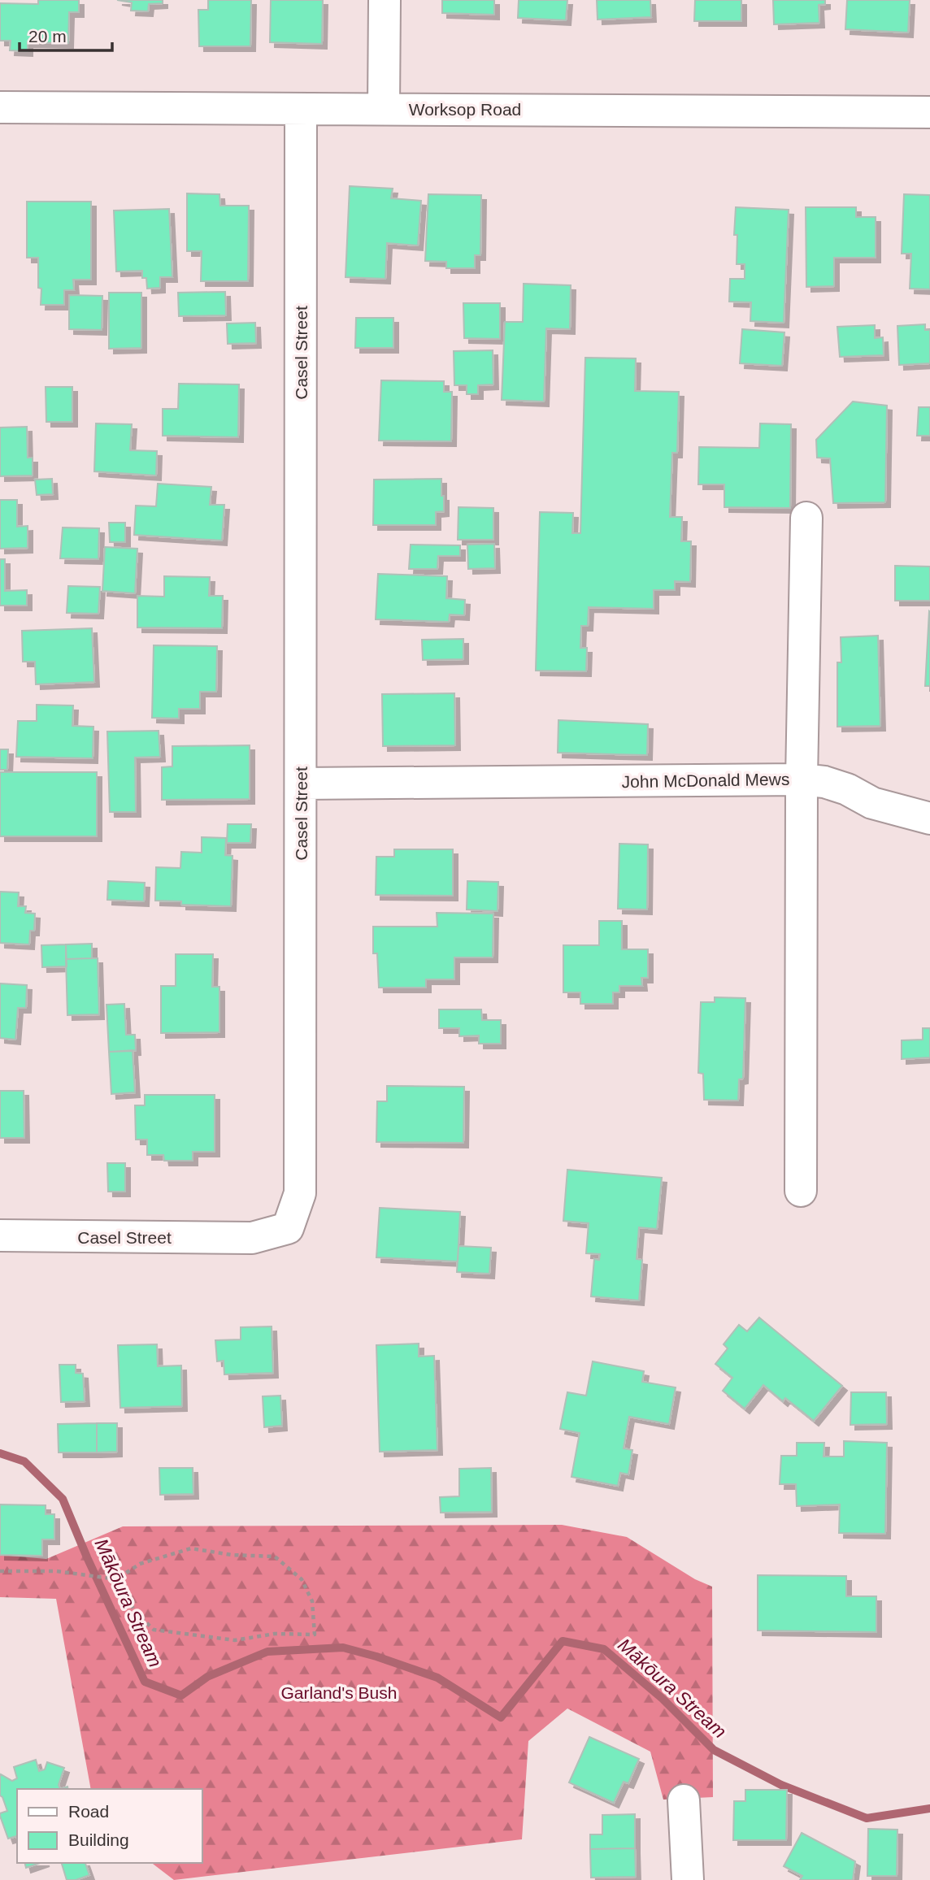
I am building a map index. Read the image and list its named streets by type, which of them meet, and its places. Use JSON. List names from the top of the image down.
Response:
{
  "streets": {
    "street": ["Worksop Road", "Casel Street", "John McDonald Mews"]
  },
  "crossings": [
    ["Worksop Road", "Casel Street"],
    ["Casel Street", "John McDonald Mews"]
  ],
  "water": ["Mākōura Stream"],
  "parks": ["Garland's Bush"],
  "legend": ["Road", "Building"],
  "scale_bar": "20 m"
}
